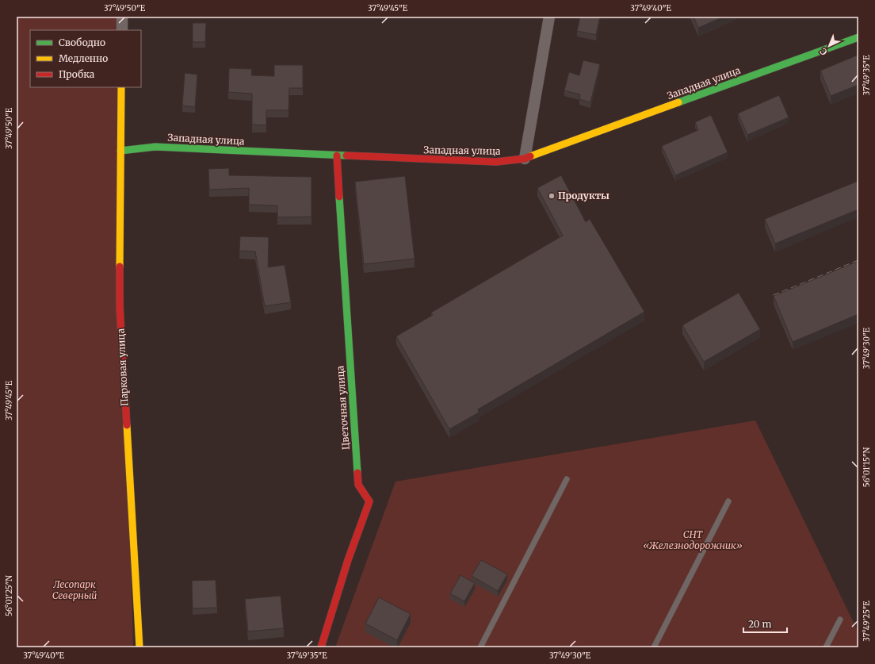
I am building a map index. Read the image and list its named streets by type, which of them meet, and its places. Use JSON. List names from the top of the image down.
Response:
{
  "streets": {
    "street": ["Западная улица", "Парковая улица", "Цветочная улица"]
  },
  "crossings": [
    ["Западная улица", "Парковая улица"],
    ["Западная улица", "Цветочная улица"]
  ],
  "parks": ["СНТ «Железнодорожник»", "Лесопарк Северный"],
  "places": ["Продукты"],
  "legend": ["Свободно", "Медленно", "Пробка"],
  "scale_bar": "20 m",
  "north": "bottom left",
  "coordinates": [
    "37°49'50\"E",
    "37°49'45\"E",
    "37°49'40\"E",
    "37°49'35\"E",
    "37°49'30\"E",
    "56°01'15\"N",
    "56°01'25\"N",
    "37°49'25\"E"
  ]
}
